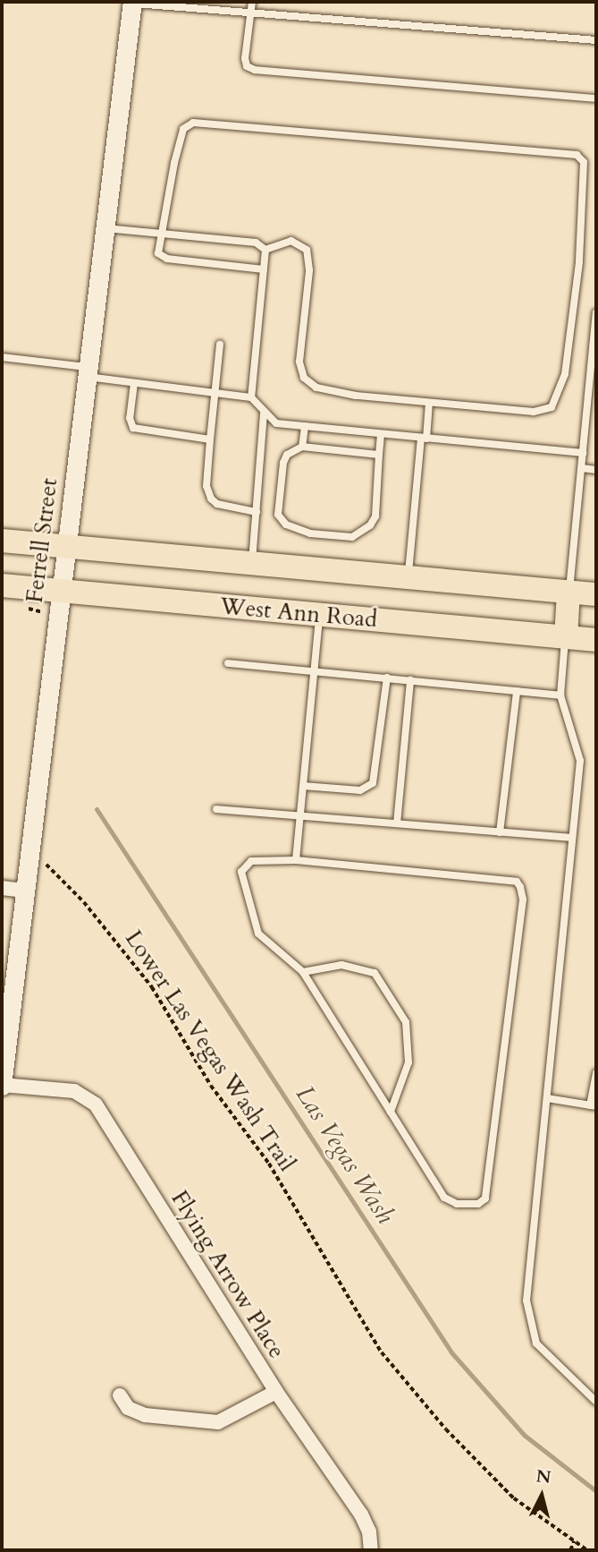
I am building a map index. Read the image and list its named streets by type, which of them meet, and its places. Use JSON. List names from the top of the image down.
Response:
{
  "streets": {
    "main road": ["West Ann Road"],
    "street": ["Ferrell Street", "Flying Arrow Place"],
    "path": ["Lower Las Vegas Wash Trail"]
  },
  "crossings": [
    ["Ferrell Street", "West Ann Road"],
    ["Ferrell Street", "Flying Arrow Place"]
  ],
  "water": ["Las Vegas Wash"],
  "north": "top"
}
